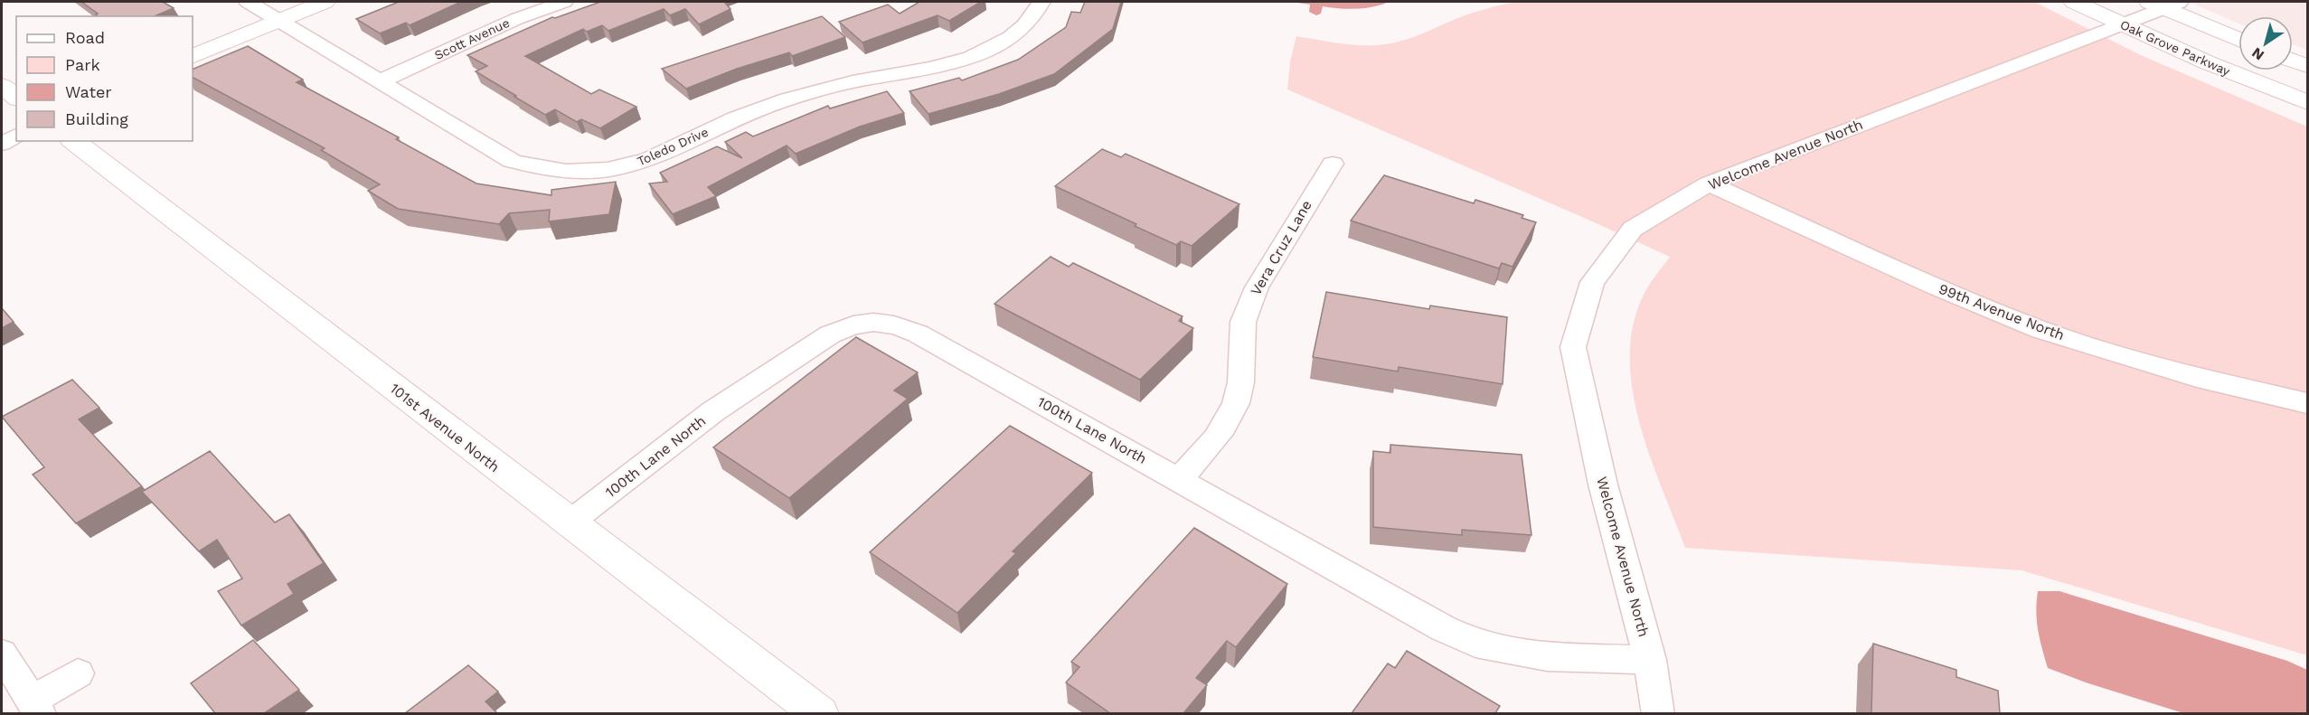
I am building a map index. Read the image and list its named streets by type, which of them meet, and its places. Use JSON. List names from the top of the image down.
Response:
{
  "streets": {
    "street": [
      "Scott Avenue",
      "Oak Grove Parkway",
      "Toledo Drive",
      "Welcome Avenue North",
      "Vera Cruz Lane",
      "99th Avenue North",
      "101st Avenue North",
      "100th Lane North"
    ]
  },
  "crossings": [
    ["Scott Avenue", "Toledo Drive"],
    ["Oak Grove Parkway", "Welcome Avenue North"],
    ["Welcome Avenue North", "99th Avenue North"],
    ["Welcome Avenue North", "100th Lane North"],
    ["Vera Cruz Lane", "100th Lane North"],
    ["101st Avenue North", "100th Lane North"]
  ],
  "legend": [
    "Road",
    "Park",
    "Water",
    "Building"
  ],
  "north": "bottom left"
}
